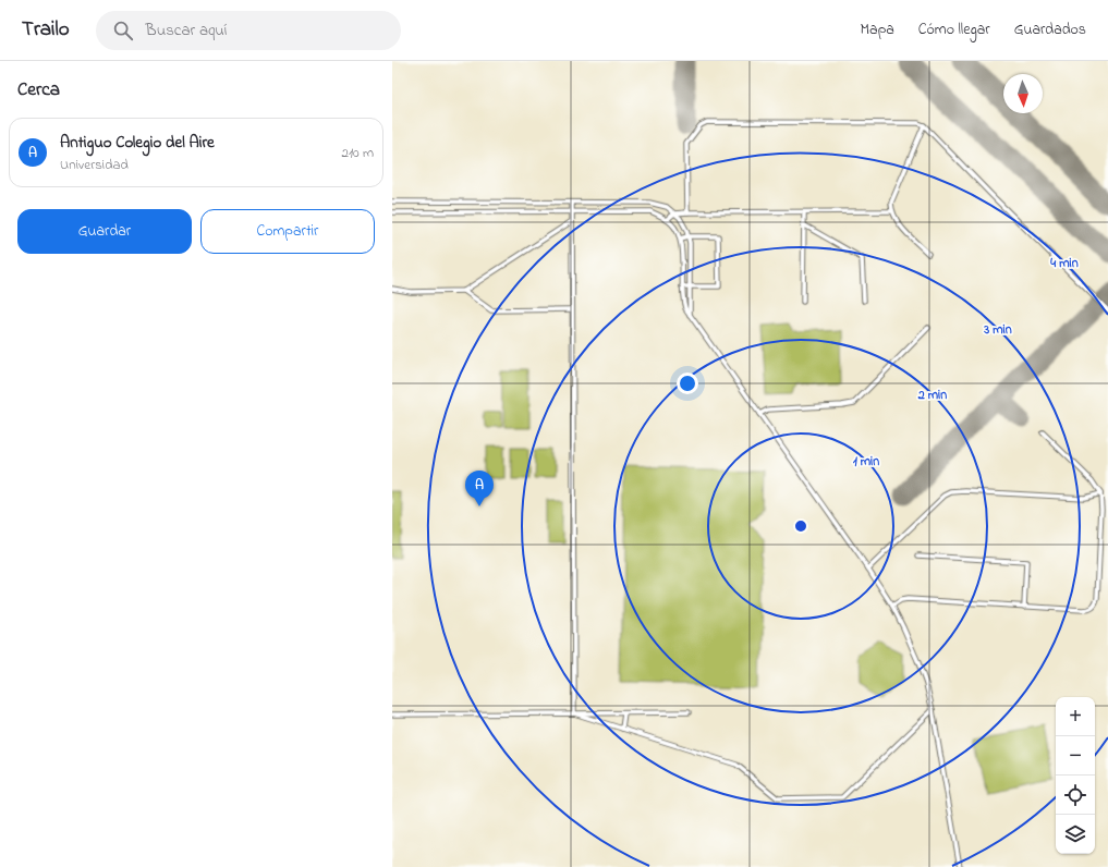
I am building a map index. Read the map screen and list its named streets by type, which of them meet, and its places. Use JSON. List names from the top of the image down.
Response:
{
  "north": "bottom",
  "page": {
    "header": "Trailo",
    "search": "Buscar aquí",
    "nav": ["Mapa", "Cómo llegar", "Guardados"],
    "heading": "Cerca",
    "list": [
      {
        "mark": "A",
        "name": "Antiguo Colegio del Aire",
        "note": "Universidad",
        "value": "210 m"
      }
    ],
    "buttons": ["Guardar", "Compartir"],
    "pins": "A",
    "map_buttons": ["+", "−"]
  },
  "rings": [
    "4 min",
    "3 min",
    "2 min",
    "1 min"
  ]
}
